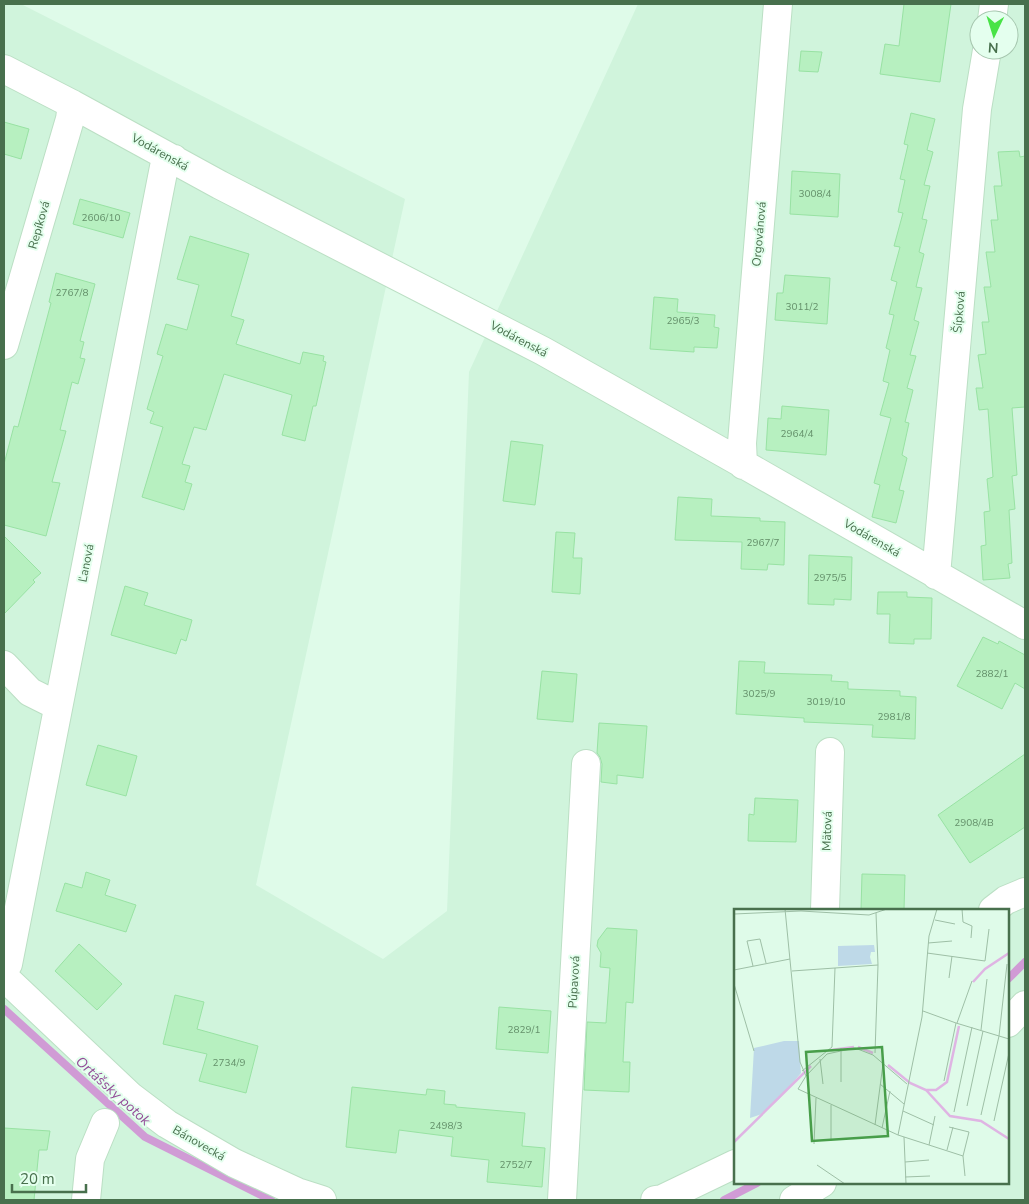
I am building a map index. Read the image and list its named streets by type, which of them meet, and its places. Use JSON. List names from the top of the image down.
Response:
{
  "streets": {
    "street": [
      "Vodárenská",
      "Repíková",
      "Orgovánová",
      "Šípková",
      "Ľanová",
      "Mätová",
      "Púpavová",
      "Bánovecká"
    ]
  },
  "crossings": [
    ["Vodárenská", "Repíková"],
    ["Vodárenská", "Orgovánová"],
    ["Vodárenská", "Šípková"],
    ["Vodárenská", "Ľanová"]
  ],
  "water": ["Ortášsky potok"],
  "house_numbers": [
    "3008/4",
    "2606/10",
    "2767/8",
    "3011/2",
    "2965/3",
    "2964/4",
    "2967/7",
    "2975/5",
    "2882/1",
    "3025/9",
    "3019/10",
    "2981/8",
    "2908/4B",
    "2829/1",
    "2734/9",
    "2498/3",
    "2752/7"
  ],
  "scale_bar": "20 m",
  "north": "bottom"
}
